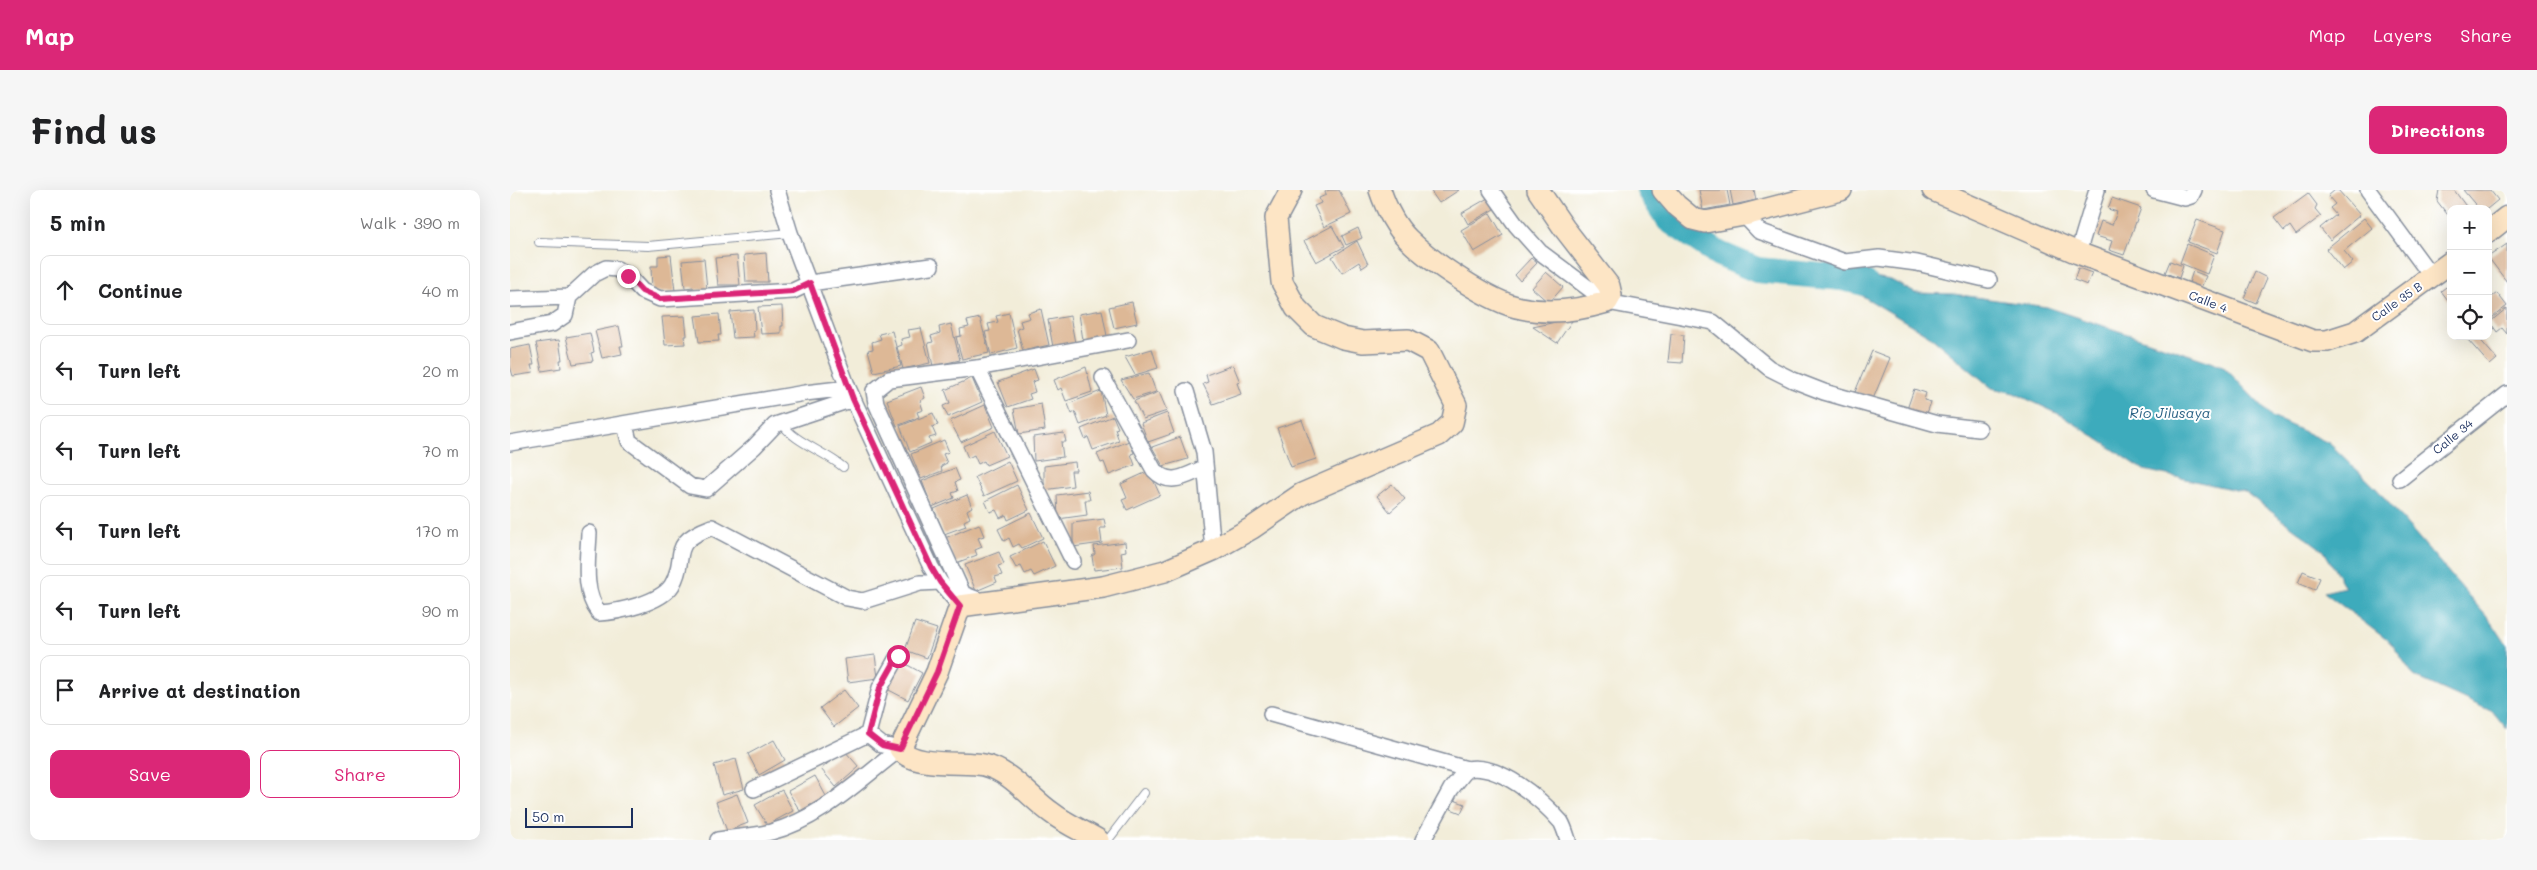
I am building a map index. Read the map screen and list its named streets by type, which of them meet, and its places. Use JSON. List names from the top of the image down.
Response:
{
  "streets": {
    "street": ["Calle 4", "Calle 35 B", "Calle 34"]
  },
  "crossings": [
    ["Calle 4", "Calle 35 B"]
  ],
  "water": ["Río Jilusaya"],
  "scale_bar": "50 m",
  "page": {
    "header": "Map",
    "nav": ["Map", "Layers", "Share"],
    "buttons": [
      "Directions",
      ["Save", "Share"]
    ],
    "title": "Find us",
    "heading": ["5 min", "Walk · 390 m"],
    "map_buttons": ["+", "−"],
    "list": [
      ["Continue", "40 m"],
      ["Turn left", "20 m"],
      ["Turn left", "70 m"],
      ["Turn left", "170 m"],
      ["Turn left", "90 m"],
      "Arrive at destination"
    ],
    "scale": "50 m"
  }
}
